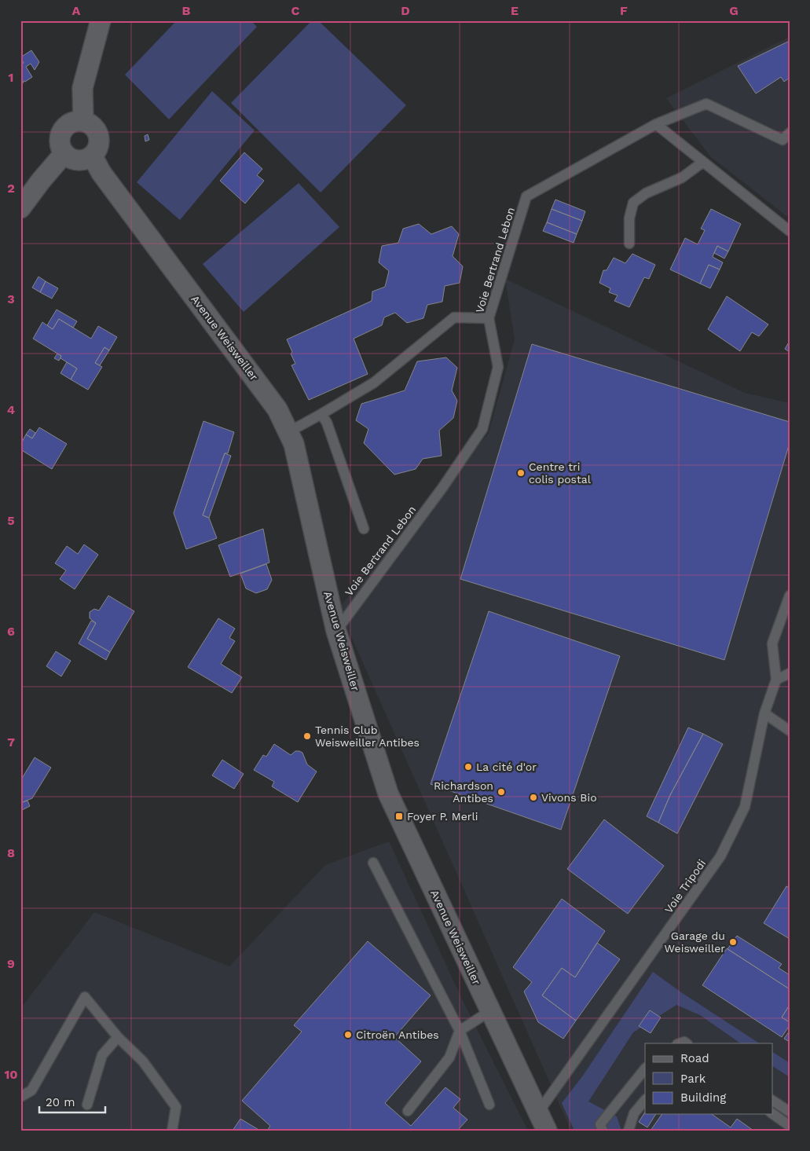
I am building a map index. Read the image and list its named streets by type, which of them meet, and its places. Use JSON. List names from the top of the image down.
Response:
{
  "streets": {
    "street": ["Avenue Weisweiller"],
    "lane": ["Voie Bertrand Lebon", "Voie Tripodi"]
  },
  "crossings": [
    ["Voie Bertrand Lebon", "Avenue Weisweiller"],
    ["Avenue Weisweiller", "Voie Tripodi"]
  ],
  "places": {
    "other": [
      "Centre tri colis postal",
      "Tennis Club Weisweiller Antibes",
      "La cité d'or",
      "Richardson Antibes",
      "Vivons Bio",
      "Garage du Weisweiller",
      "Citroën Antibes"
    ],
    "transit": ["Foyer P. Merli"]
  },
  "legend": ["Road", "Park", "Building"],
  "scale_bar": "20 m",
  "grid": {
    "columns": [
      "A",
      "B",
      "C",
      "D",
      "E",
      "F",
      "G"
    ],
    "rows": [
      "1",
      "2",
      "3",
      "4",
      "5",
      "6",
      "7",
      "8",
      "9",
      "10"
    ]
  }
}
